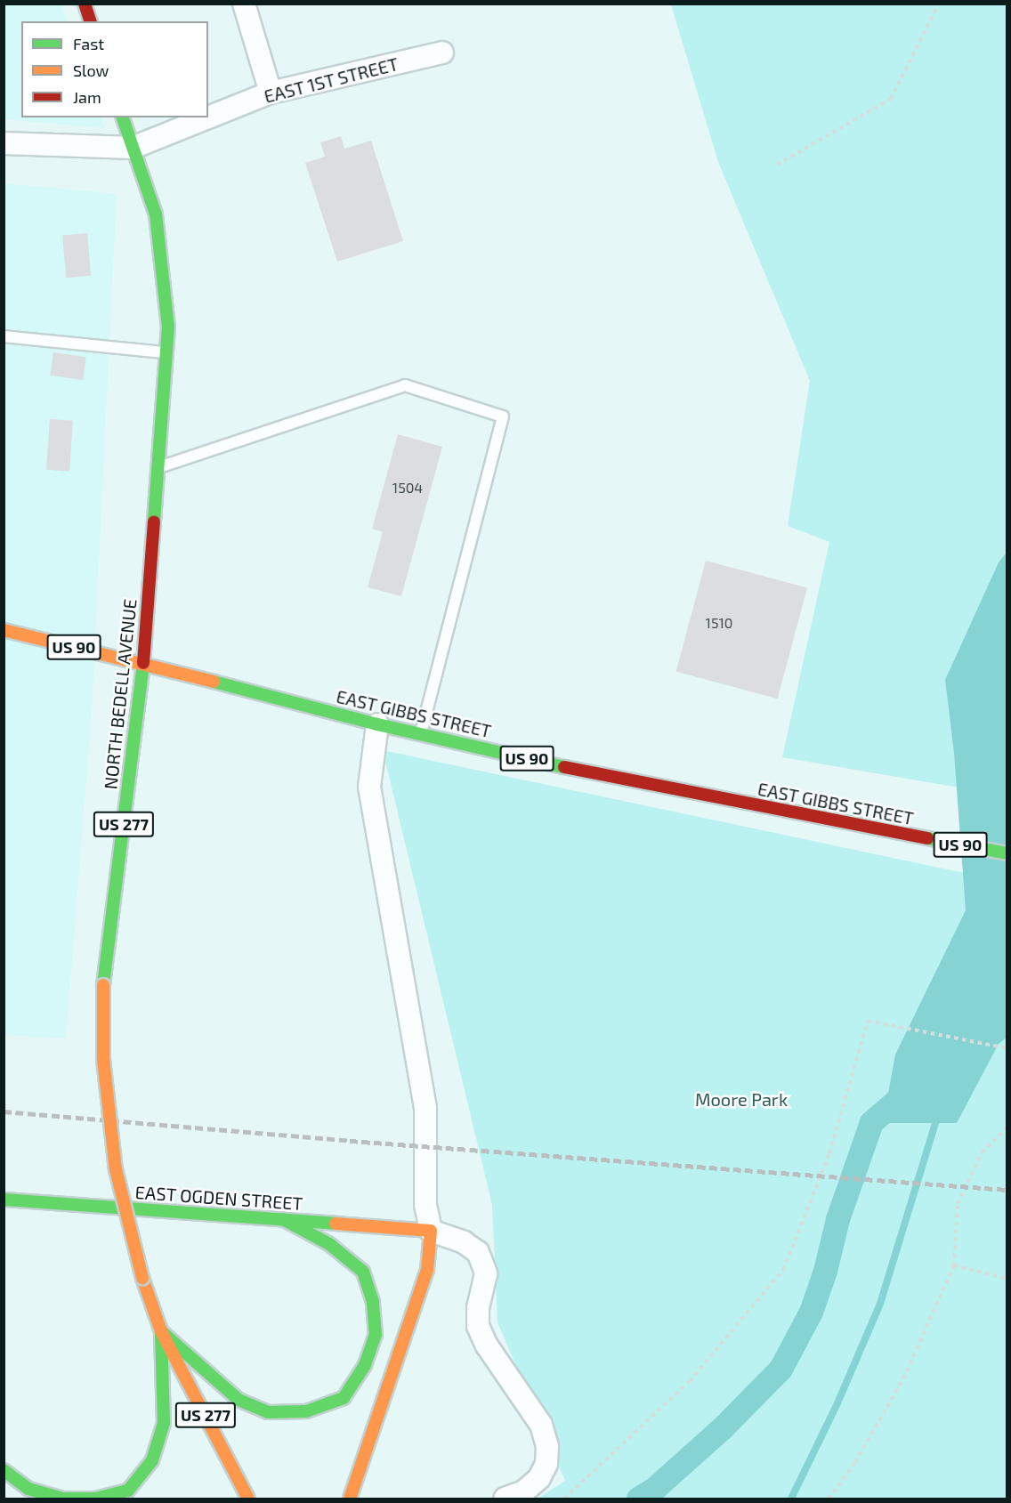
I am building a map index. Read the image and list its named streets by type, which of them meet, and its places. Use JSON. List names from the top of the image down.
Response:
{
  "streets": {
    "main road": [
      "US 90",
      "NORTH BEDELL AVENUE",
      "EAST GIBBS STREET",
      "US 277",
      "EAST OGDEN STREET"
    ],
    "street": ["EAST 1ST STREET"]
  },
  "crossings": [
    ["EAST 1ST STREET", "NORTH BEDELL AVENUE"],
    ["NORTH BEDELL AVENUE", "EAST GIBBS STREET"],
    ["NORTH BEDELL AVENUE", "US 277"]
  ],
  "parks": ["Moore Park"],
  "house_numbers": ["1504", "1510"],
  "legend": ["Fast", "Slow", "Jam"]
}
